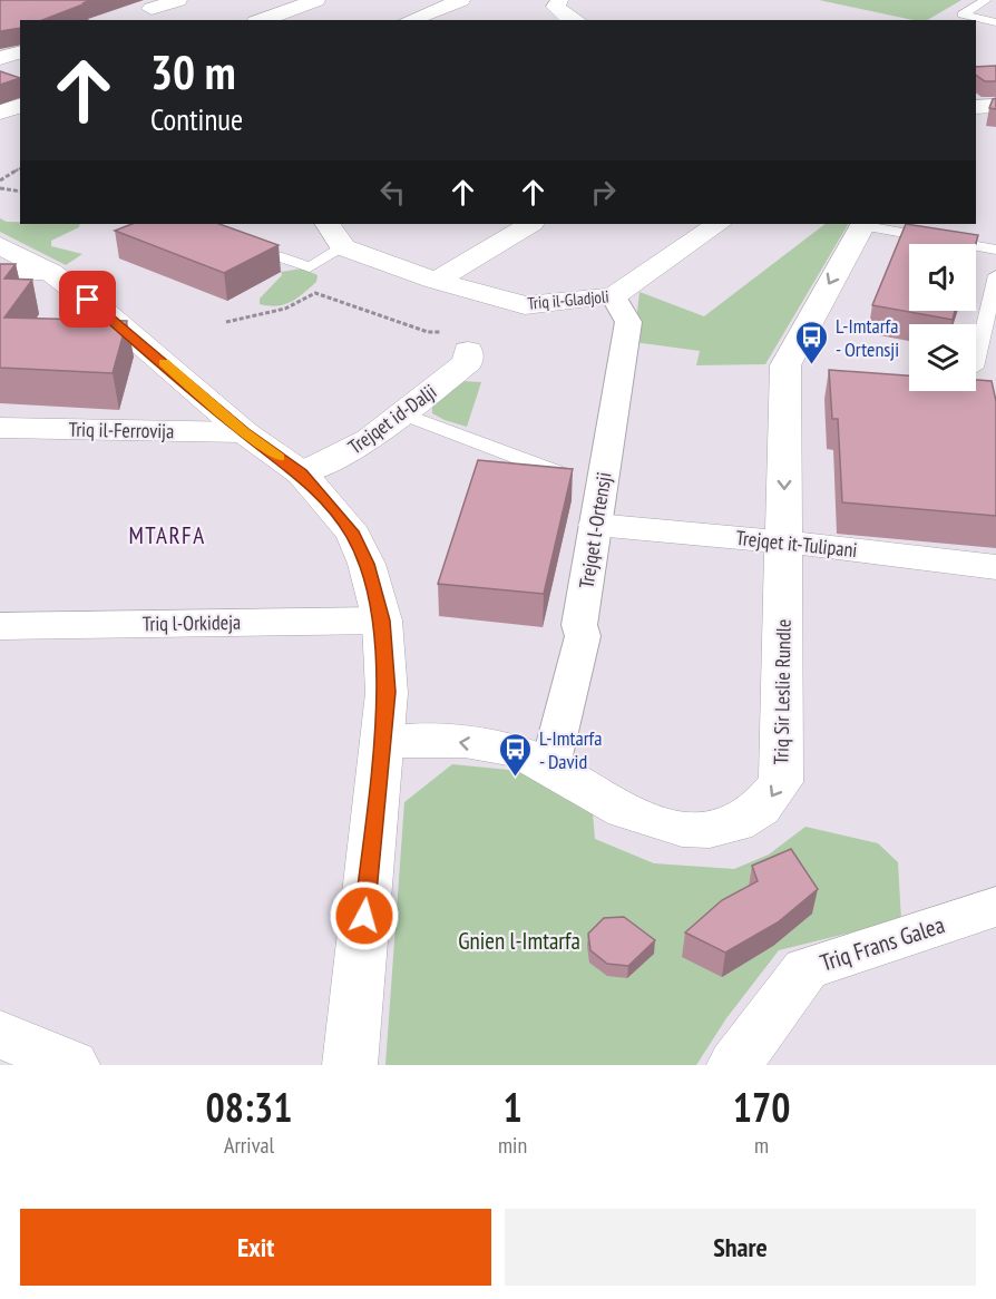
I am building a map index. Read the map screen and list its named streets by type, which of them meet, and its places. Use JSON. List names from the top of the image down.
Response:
{
  "streets": {
    "street": [
      "Triq il-Gladjoli",
      "Trejqet id-Dalji",
      "Triq il-Ferrovija",
      "Trejqet l-Ortensji",
      "Trejqet it-Tulipani",
      "Triq l-Orkideja",
      "Triq Sir Leslie Rundle",
      "Triq Frans Galea"
    ]
  },
  "crossings": [
    ["Triq il-Gladjoli", "Trejqet l-Ortensji"],
    ["Trejqet l-Ortensji", "Trejqet it-Tulipani"],
    ["Trejqet l-Ortensji", "Triq Sir Leslie Rundle"],
    ["Trejqet it-Tulipani", "Triq Sir Leslie Rundle"]
  ],
  "districts": ["MTARFA"],
  "parks": ["Gnien l-Imtarfa"],
  "places": {
    "bus stop": ["L-Imtarfa - Ortensji", "L-Imtarfa - David"]
  },
  "page": {
    "turn": ["30 m", "Continue"],
    "eta": [
      "08:31",
      "Arrival",
      "1",
      "min",
      "170",
      "m"
    ],
    "buttons": ["Exit", "Share"]
  }
}
